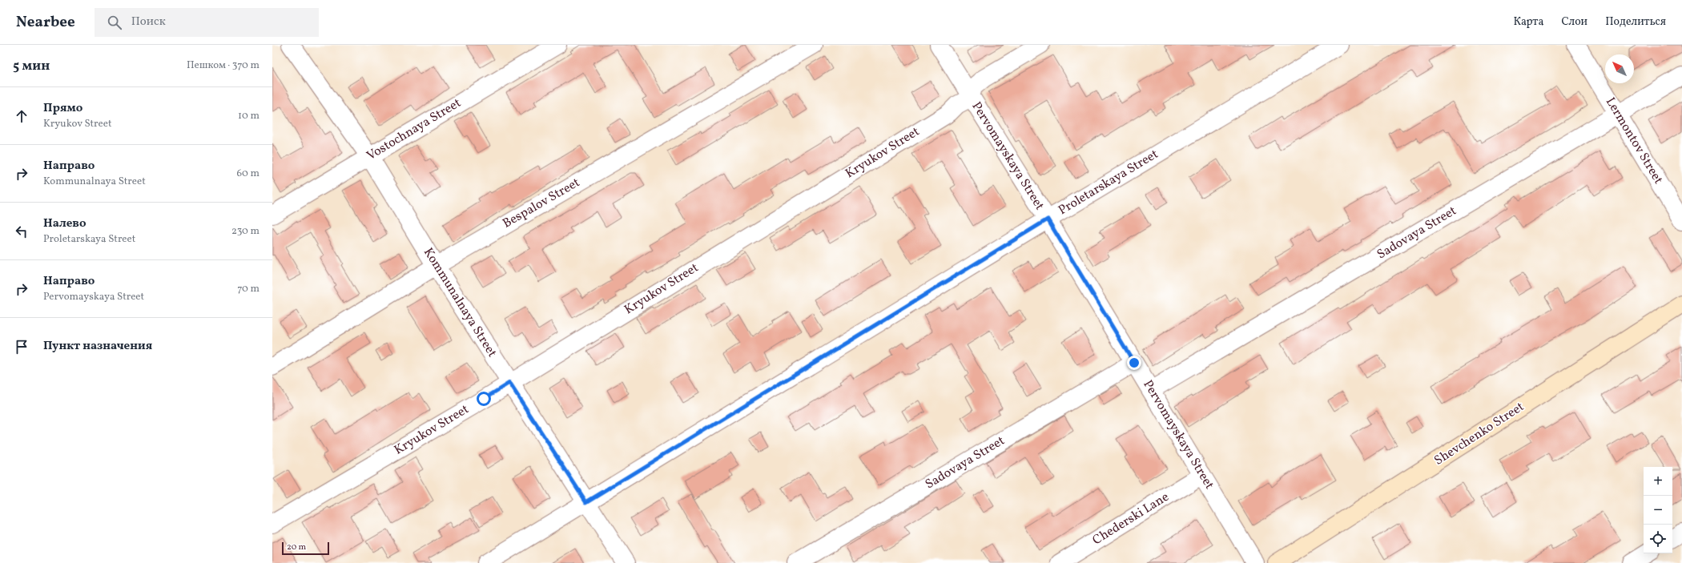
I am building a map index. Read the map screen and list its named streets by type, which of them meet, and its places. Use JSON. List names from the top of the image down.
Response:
{
  "streets": {
    "street": [
      "Vostochnaya Street",
      "Lermontov Street",
      "Kryukov Street",
      "Pervomayskaya Street",
      "Proletarskaya Street",
      "Bespalov Street",
      "Sadovaya Street",
      "Kommunalnaya Street",
      "Shevchenko Street",
      "Chederski Lane"
    ]
  },
  "crossings": [
    ["Vostochnaya Street", "Kommunalnaya Street"],
    ["Lermontov Street", "Sadovaya Street"],
    ["Kryukov Street", "Pervomayskaya Street"],
    ["Kryukov Street", "Kommunalnaya Street"],
    ["Pervomayskaya Street", "Proletarskaya Street"],
    ["Pervomayskaya Street", "Sadovaya Street"],
    ["Pervomayskaya Street", "Chederski Lane"],
    ["Proletarskaya Street", "Kommunalnaya Street"],
    ["Bespalov Street", "Kommunalnaya Street"]
  ],
  "scale_bar": "20 m",
  "north": "top left",
  "page": {
    "header": "Nearbee",
    "search": "Поиск",
    "nav": ["Карта", "Слои", "Поделиться"],
    "heading": ["5 мин", "Пешком · 370 m"],
    "list": [
      ["Прямо", "Kryukov Street", "10 m"],
      ["Направо", "Kommunalnaya Street", "60 m"],
      ["Налево", "Proletarskaya Street", "230 m"],
      ["Направо", "Pervomayskaya Street", "70 m"],
      "Пункт назначения"
    ],
    "map_buttons": ["+", "−"],
    "scale": "20 m"
  }
}
